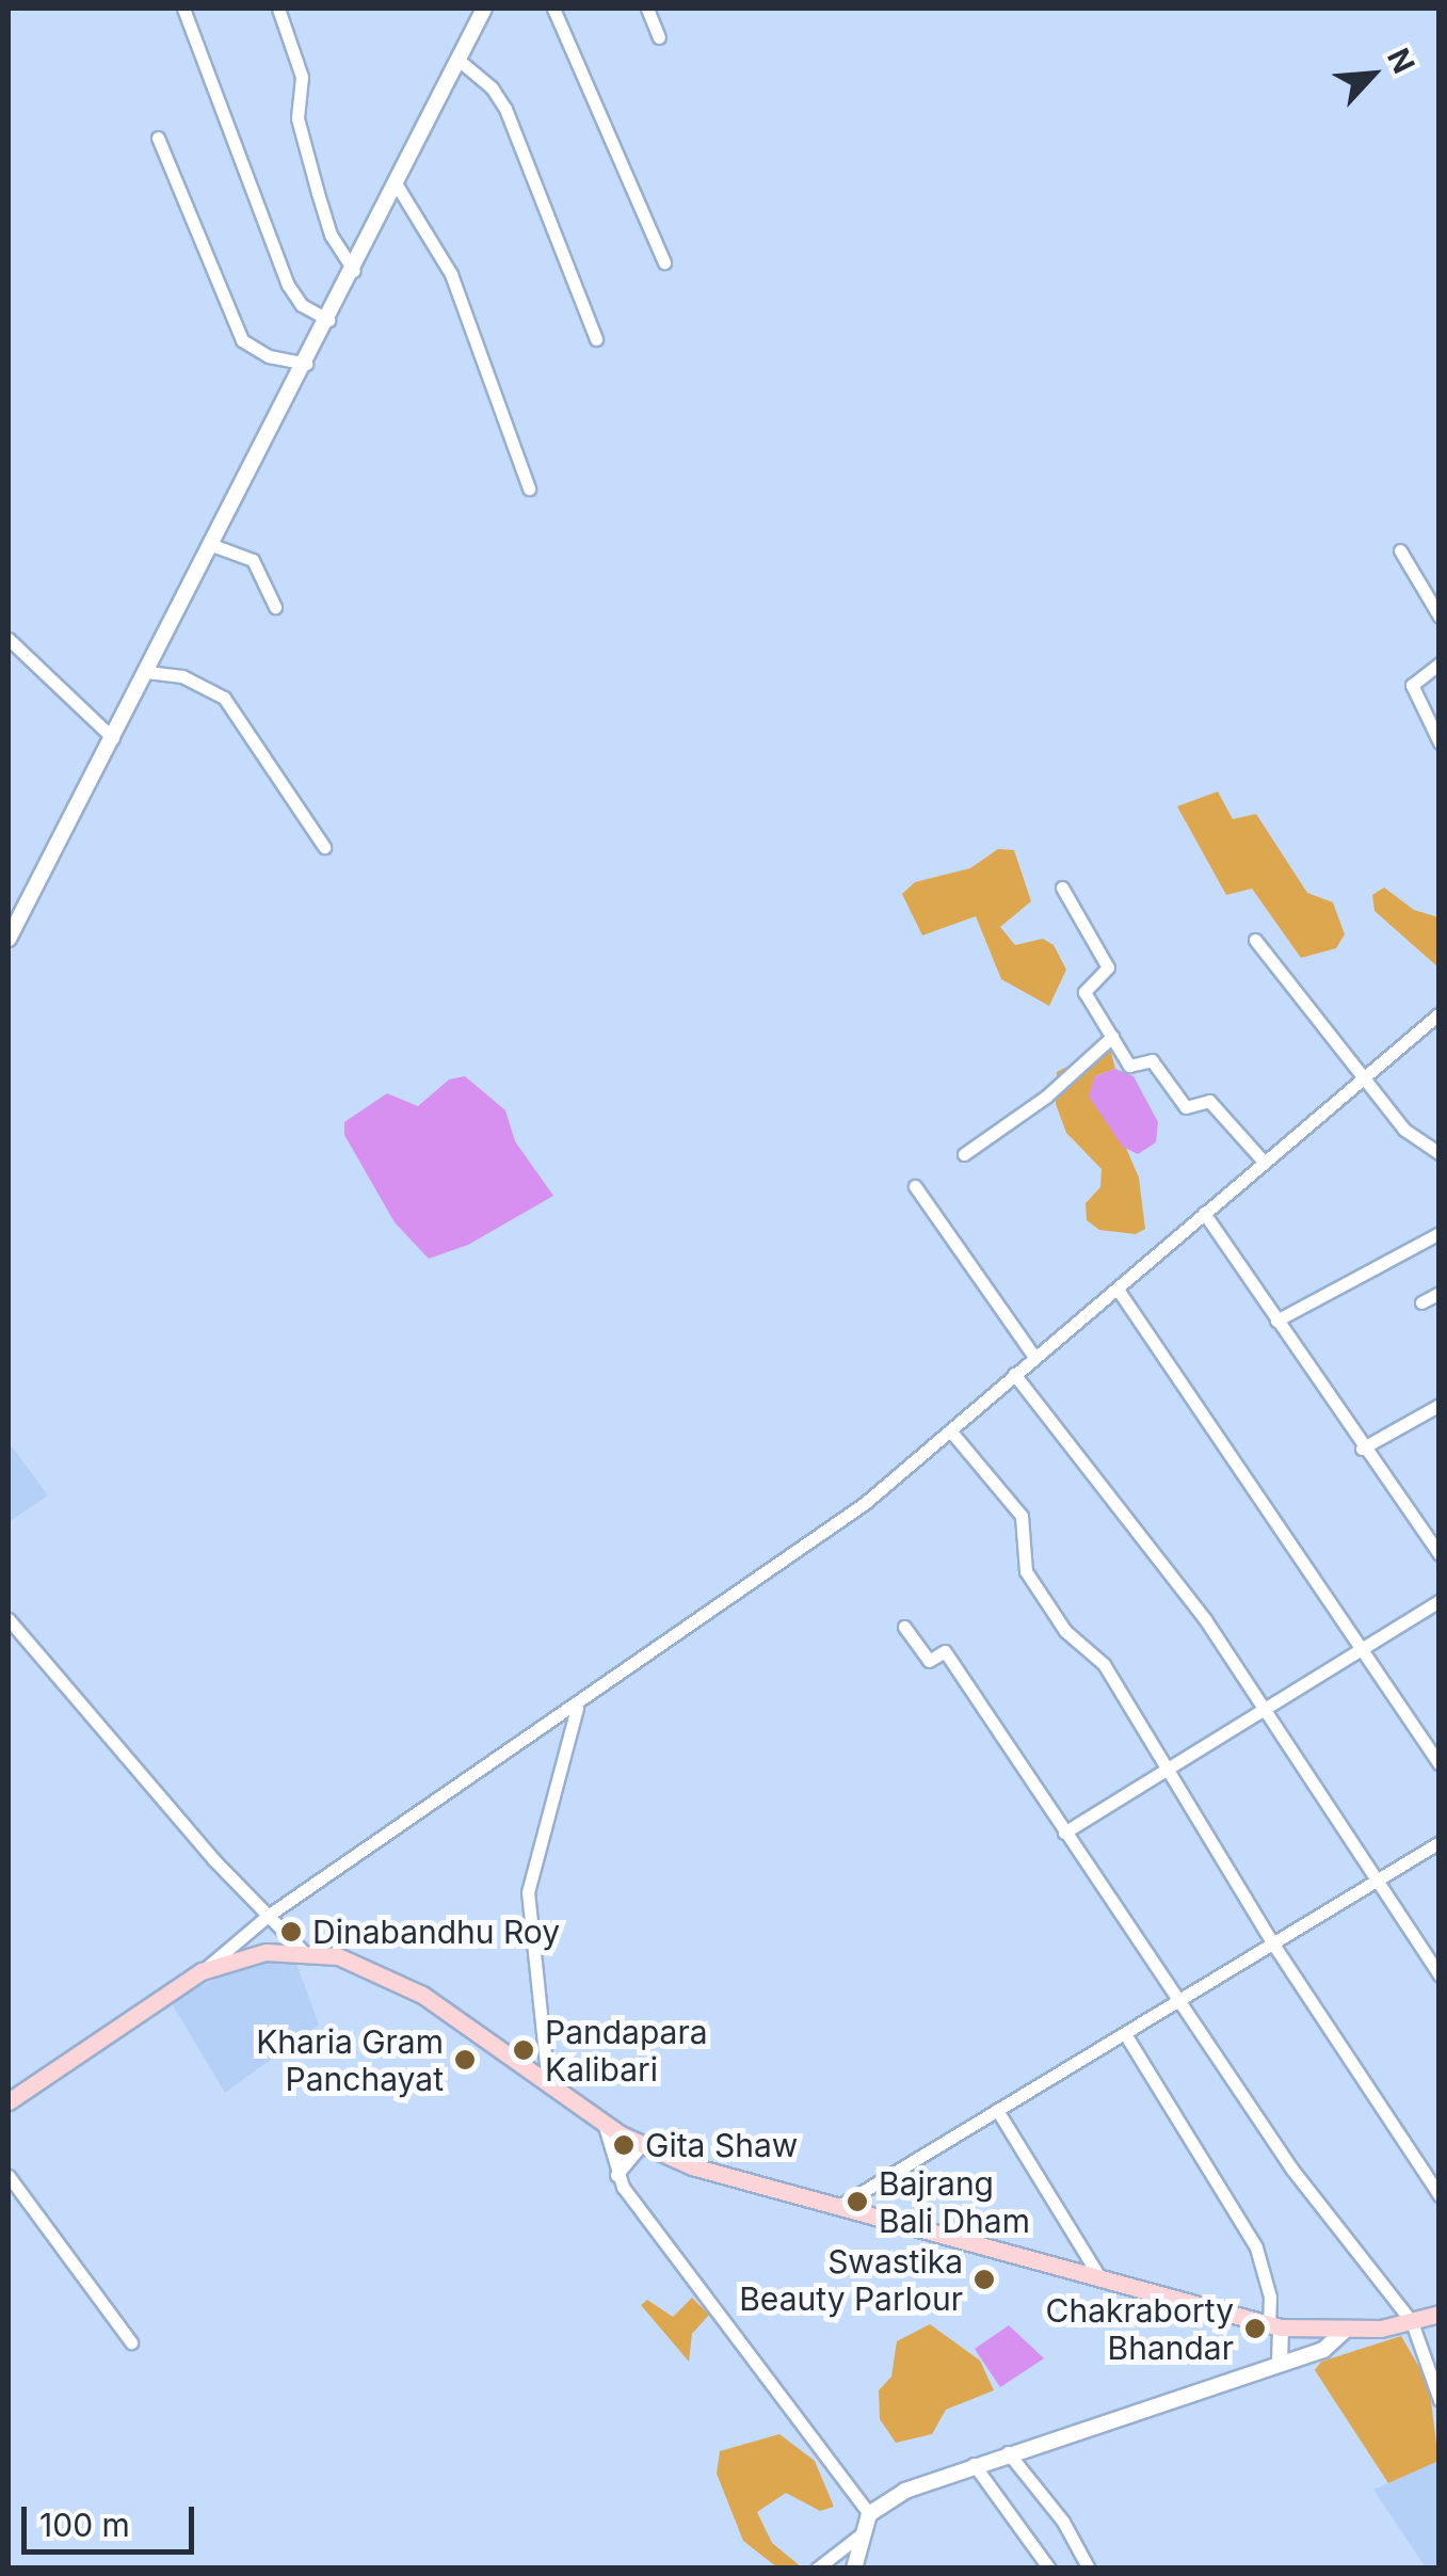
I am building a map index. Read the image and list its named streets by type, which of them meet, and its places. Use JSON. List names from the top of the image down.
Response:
{
  "places": [
    "Dinabandhu Roy",
    "Pandapara Kalibari",
    "Kharia Gram Panchayat",
    "Gita Shaw",
    "Bajrang Bali Dham",
    "Swastika Beauty Parlour",
    "Chakraborty Bhandar"
  ],
  "scale_bar": "100 m",
  "north": "top right"
}
